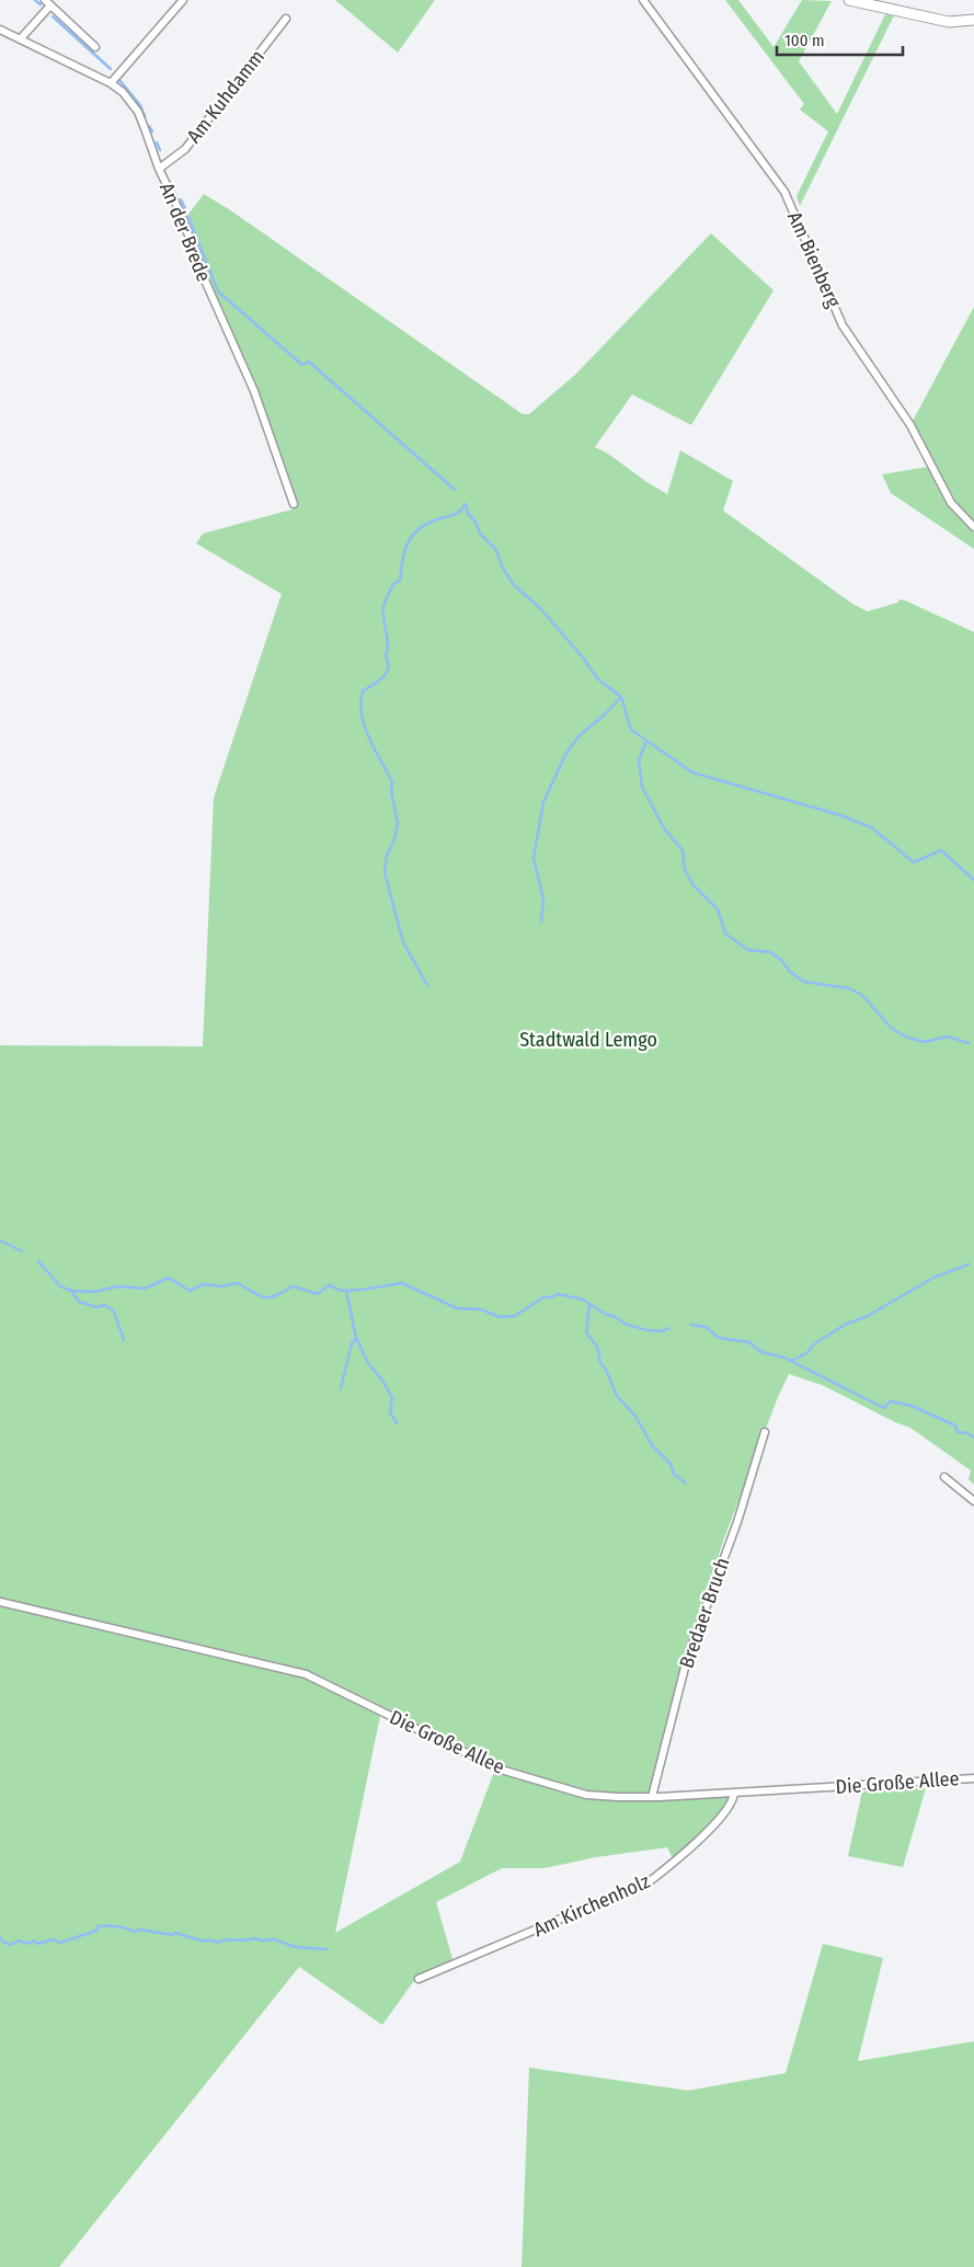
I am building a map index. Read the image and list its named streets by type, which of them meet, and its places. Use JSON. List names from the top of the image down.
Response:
{
  "streets": {
    "street": [
      "Am Kuhdamm",
      "An der Brede",
      "Am Bienberg",
      "Bredaer Bruch",
      "Die Große Allee",
      "Am Kirchenholz"
    ]
  },
  "crossings": [
    ["Am Kuhdamm", "An der Brede"],
    ["Bredaer Bruch", "Die Große Allee"],
    ["Die Große Allee", "Am Kirchenholz"]
  ],
  "parks": ["Stadtwald Lemgo"],
  "scale_bar": "100 m"
}
